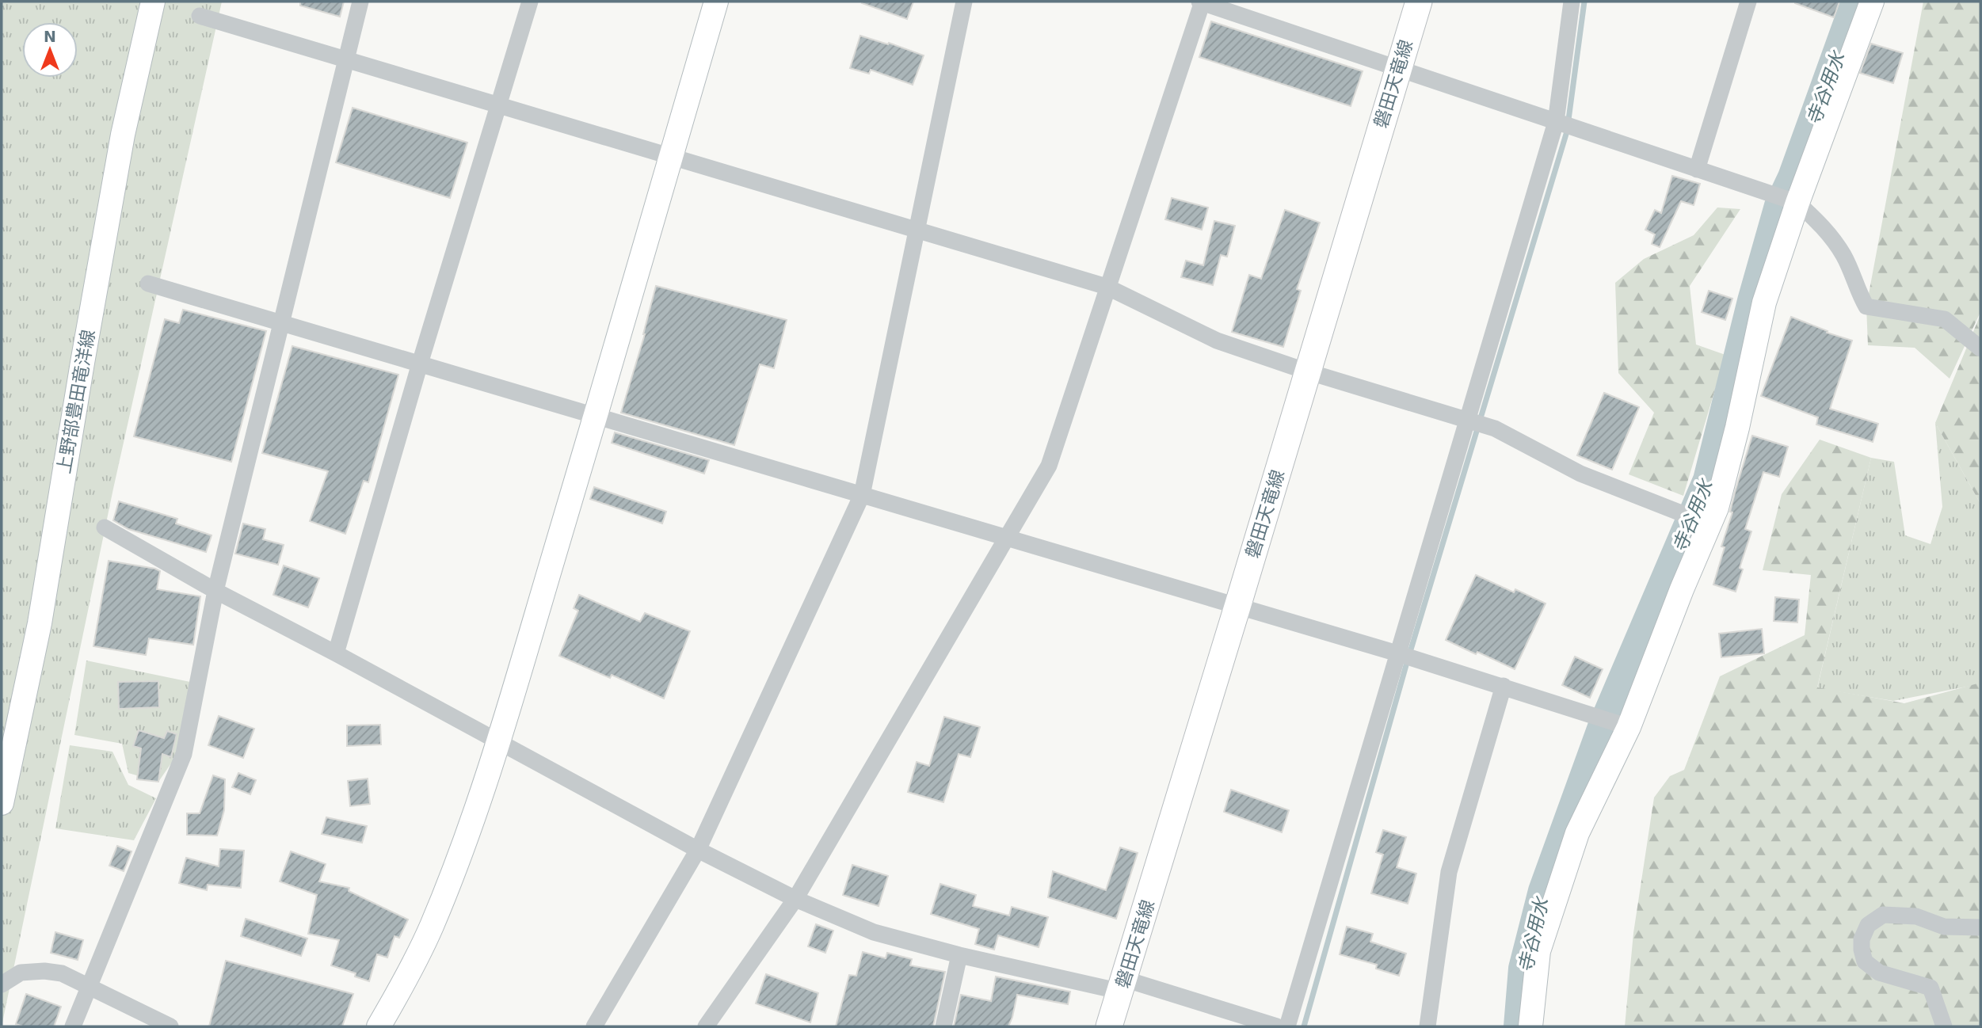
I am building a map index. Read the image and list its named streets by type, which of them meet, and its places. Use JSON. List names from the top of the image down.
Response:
{
  "streets": {
    "main road": ["磐田天竜線"],
    "street": ["上野部豊田竜洋線"]
  },
  "water": ["寺谷用水"],
  "north": "top"
}
